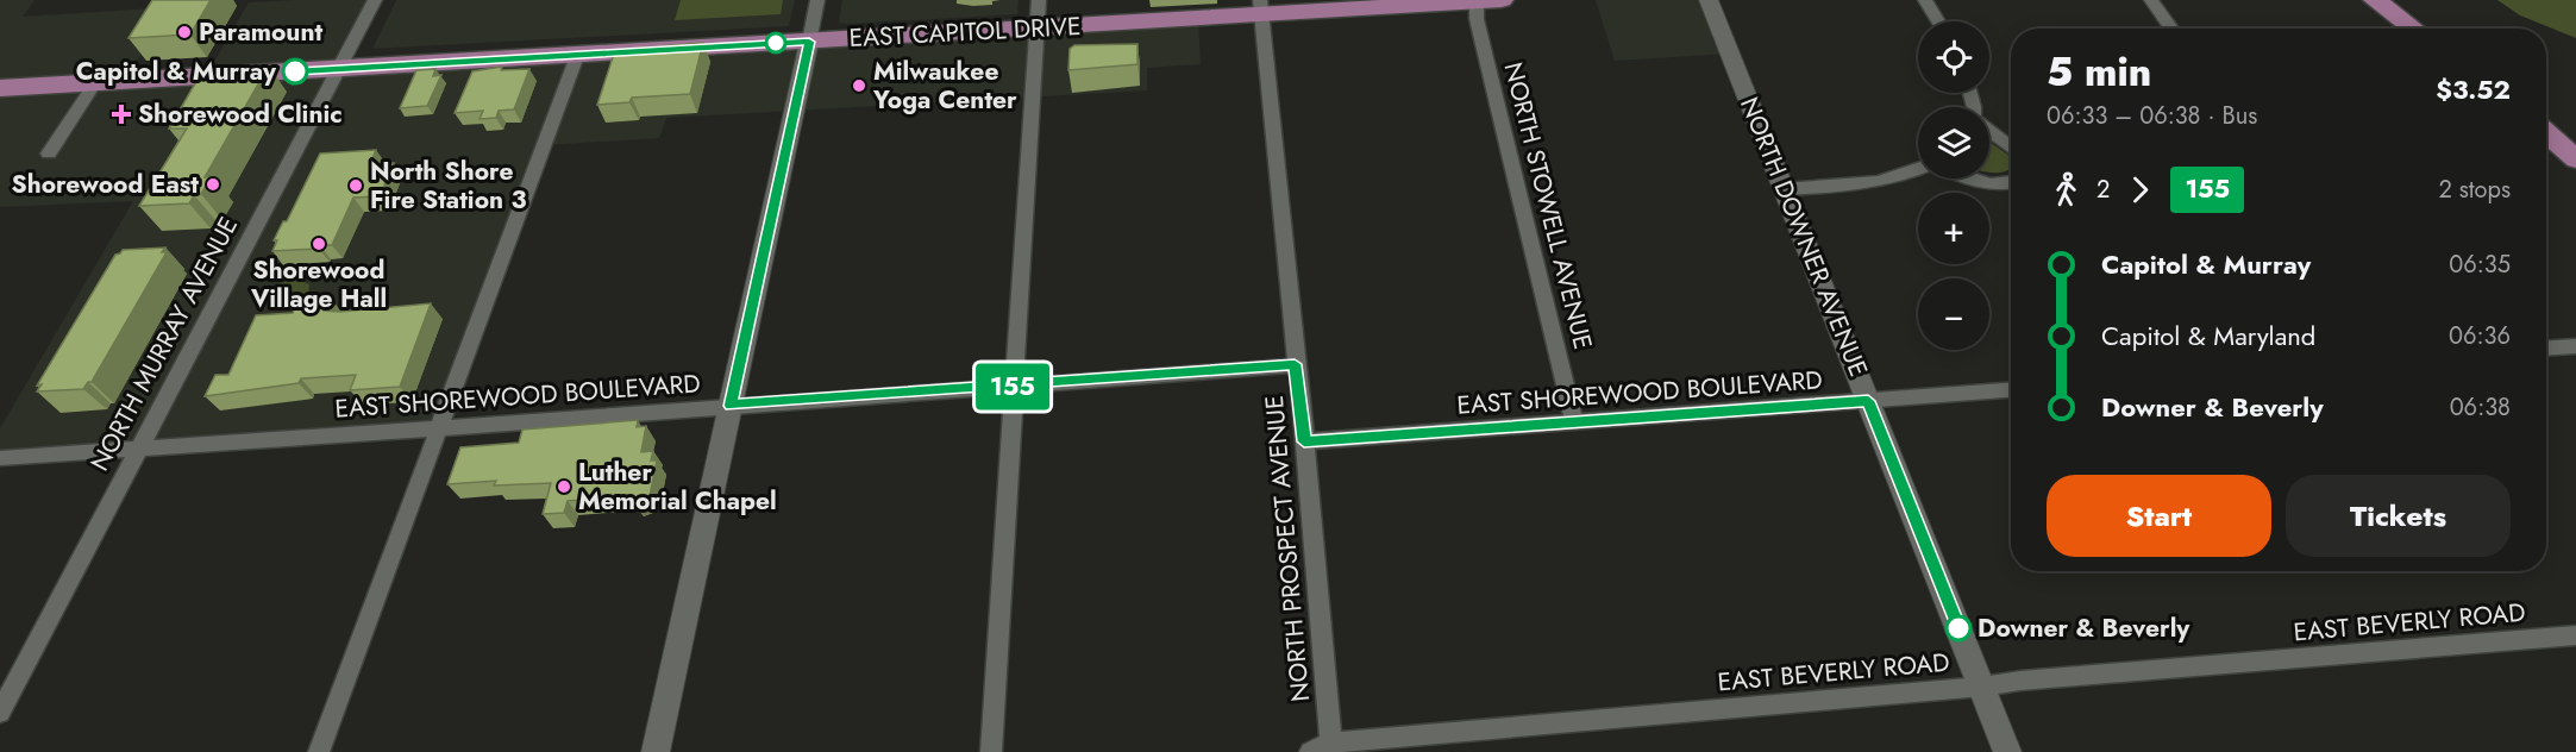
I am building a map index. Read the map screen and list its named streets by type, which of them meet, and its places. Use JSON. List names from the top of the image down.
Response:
{
  "streets": {
    "main road": ["EAST CAPITOL DRIVE"],
    "street": [
      "NORTH STOWELL AVENUE",
      "NORTH DOWNER AVENUE",
      "NORTH MURRAY AVENUE",
      "EAST SHOREWOOD BOULEVARD",
      "NORTH PROSPECT AVENUE",
      "EAST BEVERLY ROAD"
    ]
  },
  "crossings": [
    ["EAST CAPITOL DRIVE", "NORTH STOWELL AVENUE"],
    ["EAST CAPITOL DRIVE", "NORTH MURRAY AVENUE"],
    ["EAST CAPITOL DRIVE", "NORTH PROSPECT AVENUE"],
    ["NORTH STOWELL AVENUE", "EAST SHOREWOOD BOULEVARD"],
    ["NORTH DOWNER AVENUE", "EAST SHOREWOOD BOULEVARD"],
    ["NORTH DOWNER AVENUE", "EAST BEVERLY ROAD"],
    ["NORTH MURRAY AVENUE", "EAST SHOREWOOD BOULEVARD"],
    ["EAST SHOREWOOD BOULEVARD", "NORTH PROSPECT AVENUE"],
    ["NORTH PROSPECT AVENUE", "EAST BEVERLY ROAD"]
  ],
  "places": {
    "other": [
      "Paramount",
      "Capitol & Murray",
      "Milwaukee Yoga Center",
      "Shorewood East",
      "North Shore Fire Station 3",
      "Shorewood Village Hall",
      "Luther Memorial Chapel",
      "Downer & Beverly"
    ],
    "health": ["Shorewood Clinic"]
  },
  "lines": ["bus line 155"],
  "page": {
    "on_map": "155",
    "map_buttons": ["+", "−"],
    "heading": ["5 min", "06:33 – 06:38 · Bus", "$3.52"],
    "legs": ["2", "155", "2 stops"],
    "list": [
      {
        "name": "Capitol & Murray",
        "value": "06:35"
      },
      {
        "name": "Capitol & Maryland",
        "value": "06:36"
      },
      {
        "name": "Downer & Beverly",
        "value": "06:38"
      }
    ],
    "buttons": ["Start", "Tickets"]
  }
}
